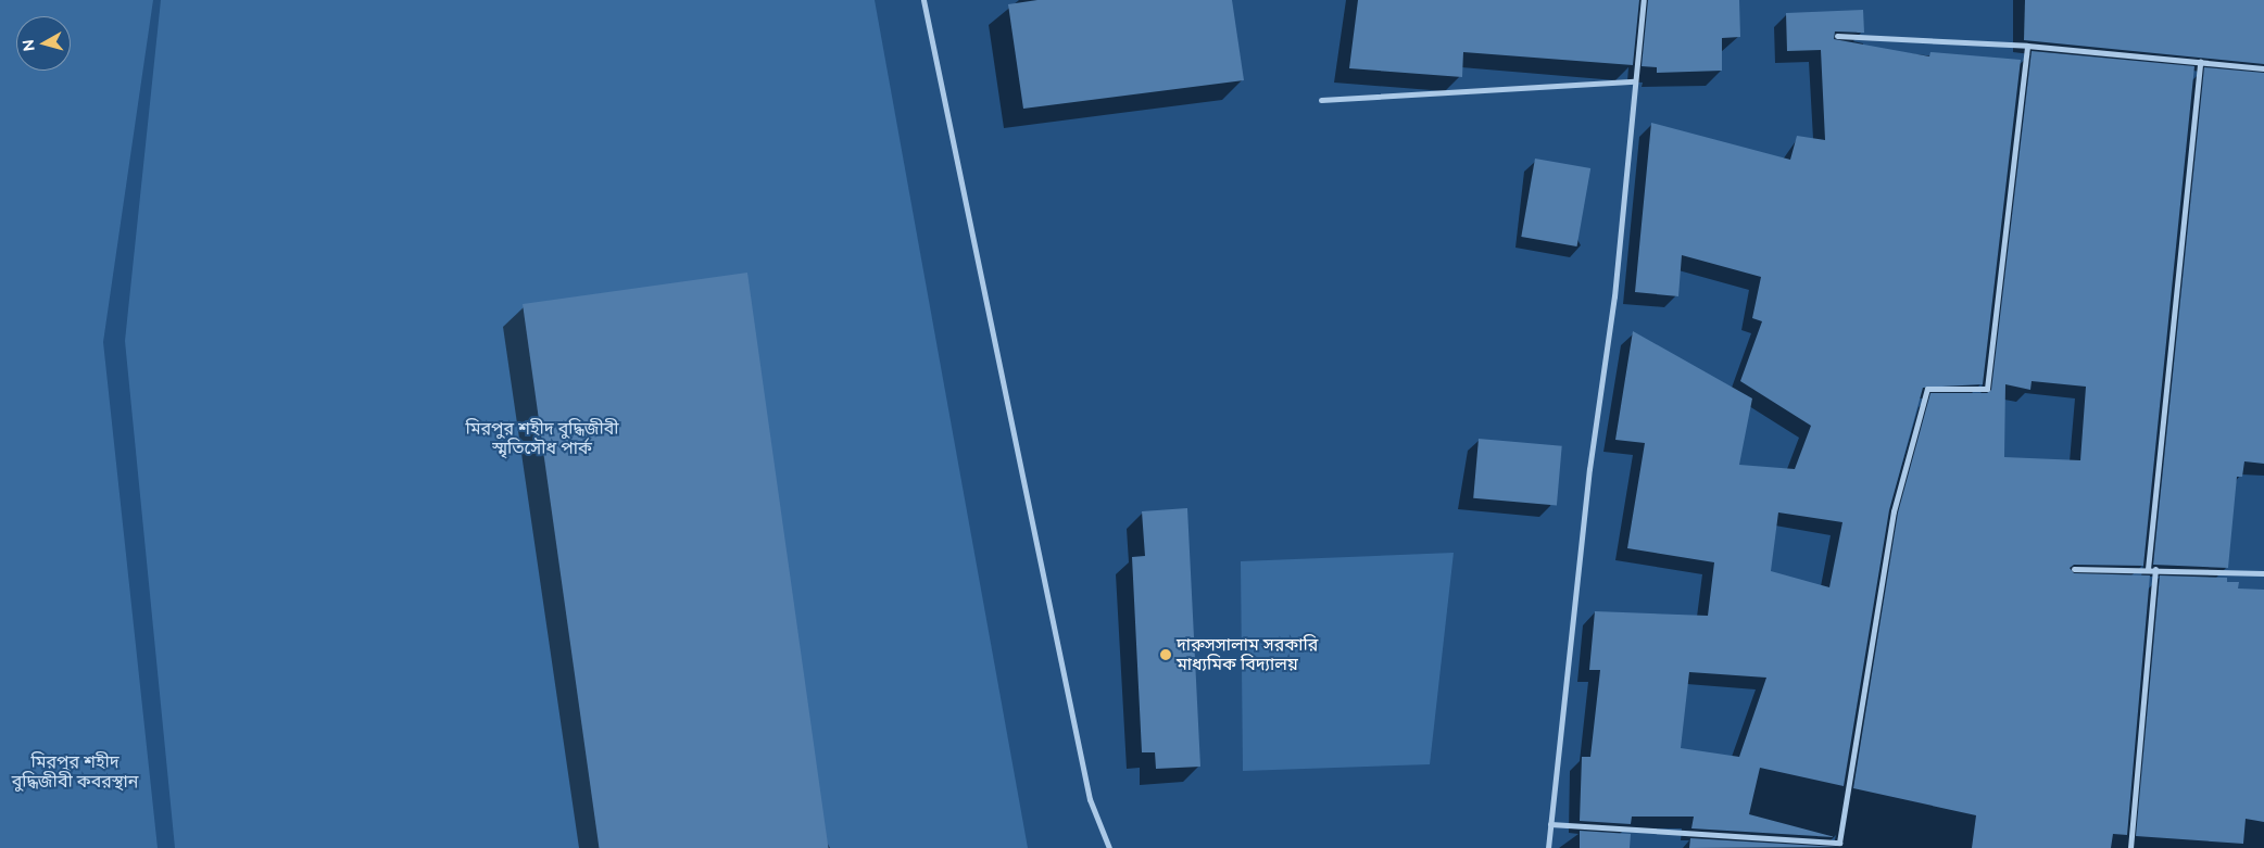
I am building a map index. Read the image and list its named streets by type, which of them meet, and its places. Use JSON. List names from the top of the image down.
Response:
{
  "parks": ["মিরপুর শহীদ বুদ্ধিজীবী স্মৃতিসৌধ পার্ক", "মিরপুর শহীদ বুদ্ধিজীবী কবরস্থান"],
  "places": ["দারুসসালাম সরকারি মাধ্যমিক বিদ্যালয়"],
  "north": "left"
}
